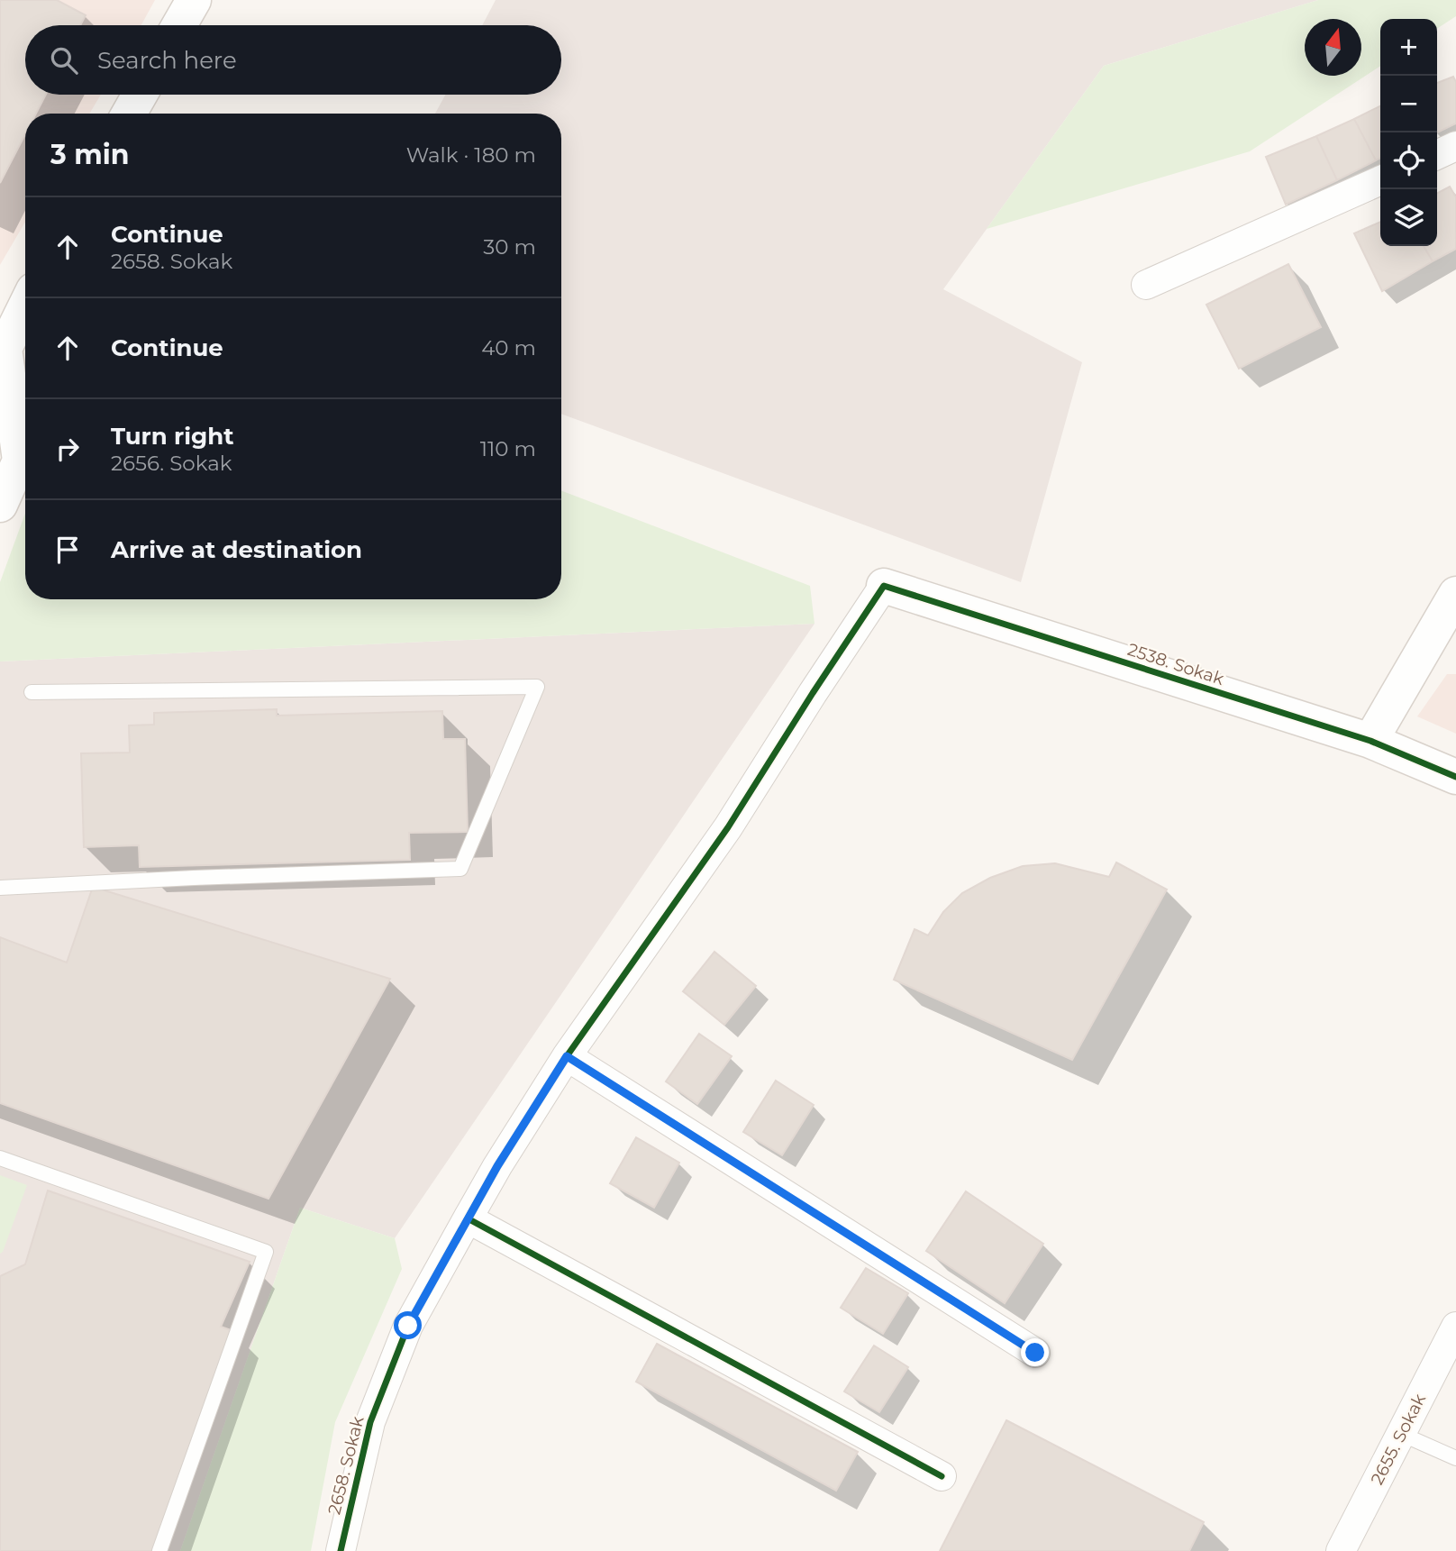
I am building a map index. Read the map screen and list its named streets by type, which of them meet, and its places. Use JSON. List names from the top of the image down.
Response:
{
  "streets": {
    "street": ["2538. Sokak", "2655. Sokak", "2658. Sokak"]
  },
  "crossings": [
    ["2538. Sokak", "2658. Sokak"]
  ],
  "north": "top",
  "page": {
    "map_buttons": ["+", "−"],
    "search": "Search here",
    "heading": ["3 min", "Walk · 180 m"],
    "list": [
      ["Continue", "2658. Sokak", "30 m"],
      ["Continue", "40 m"],
      ["Turn right", "2656. Sokak", "110 m"],
      "Arrive at destination"
    ]
  }
}
